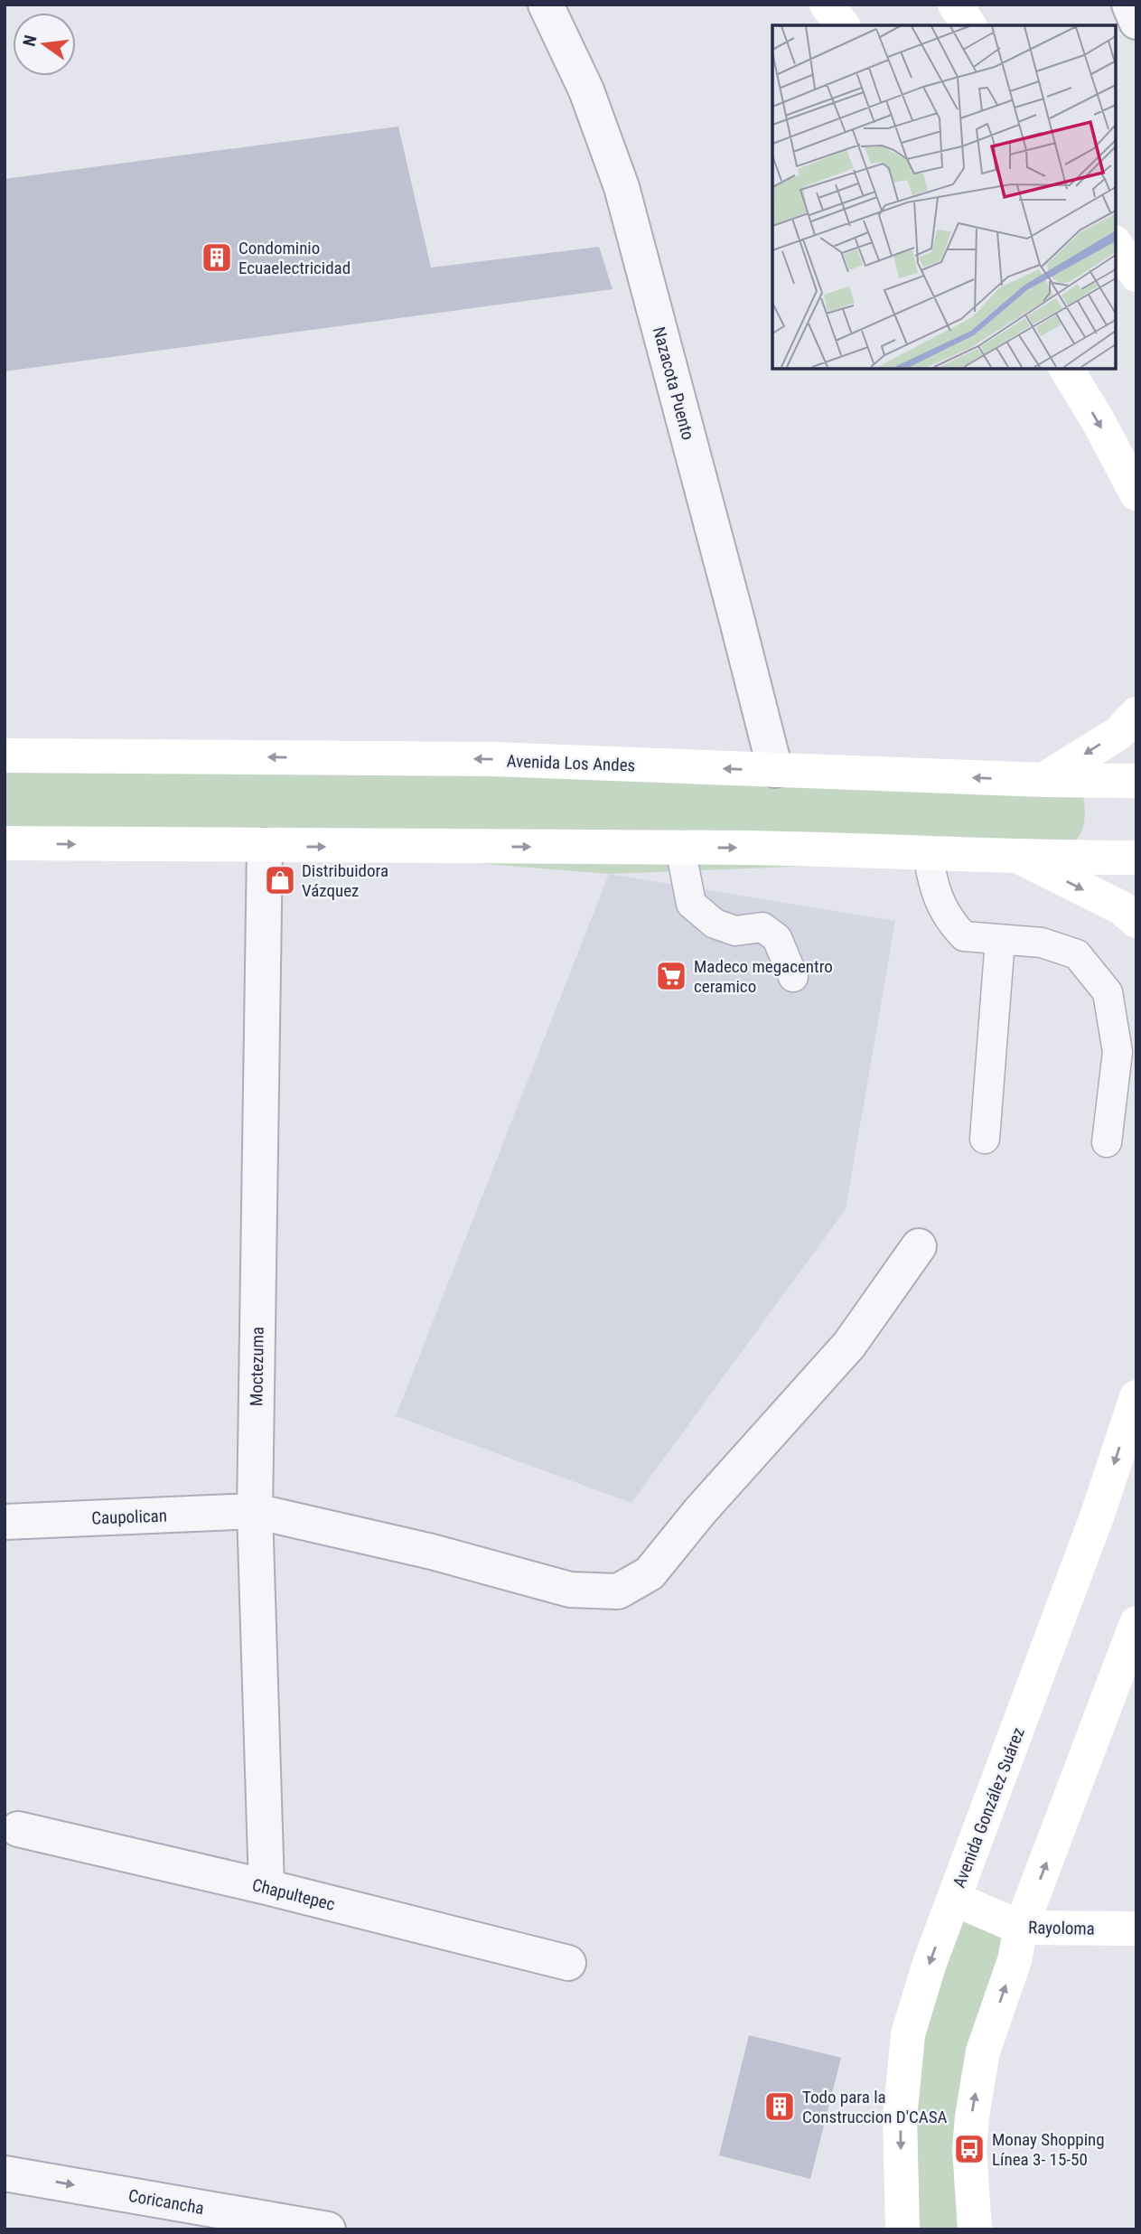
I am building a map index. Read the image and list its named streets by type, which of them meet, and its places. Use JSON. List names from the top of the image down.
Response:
{
  "streets": {
    "main road": ["Avenida Los Andes", "Avenida González Suárez", "Rayoloma"],
    "street": [
      "Nazacota Puento",
      "Moctezuma",
      "Caupolican",
      "Chapultepec",
      "Coricancha"
    ]
  },
  "crossings": [
    ["Nazacota Puento", "Avenida Los Andes"],
    ["Moctezuma", "Caupolican"],
    ["Moctezuma", "Chapultepec"],
    ["Avenida González Suárez", "Rayoloma"]
  ],
  "one_way": ["Coricancha"],
  "places": {
    "building": ["Condominio Ecuaelectricidad", "Todo para la Construccion D'CASA"],
    "shop": ["Distribuidora Vázquez"],
    "supermarket": ["Madeco megacentro ceramico"],
    "bus stop": ["Monay Shopping Línea 3- 15-50"]
  },
  "north": "left"
}
